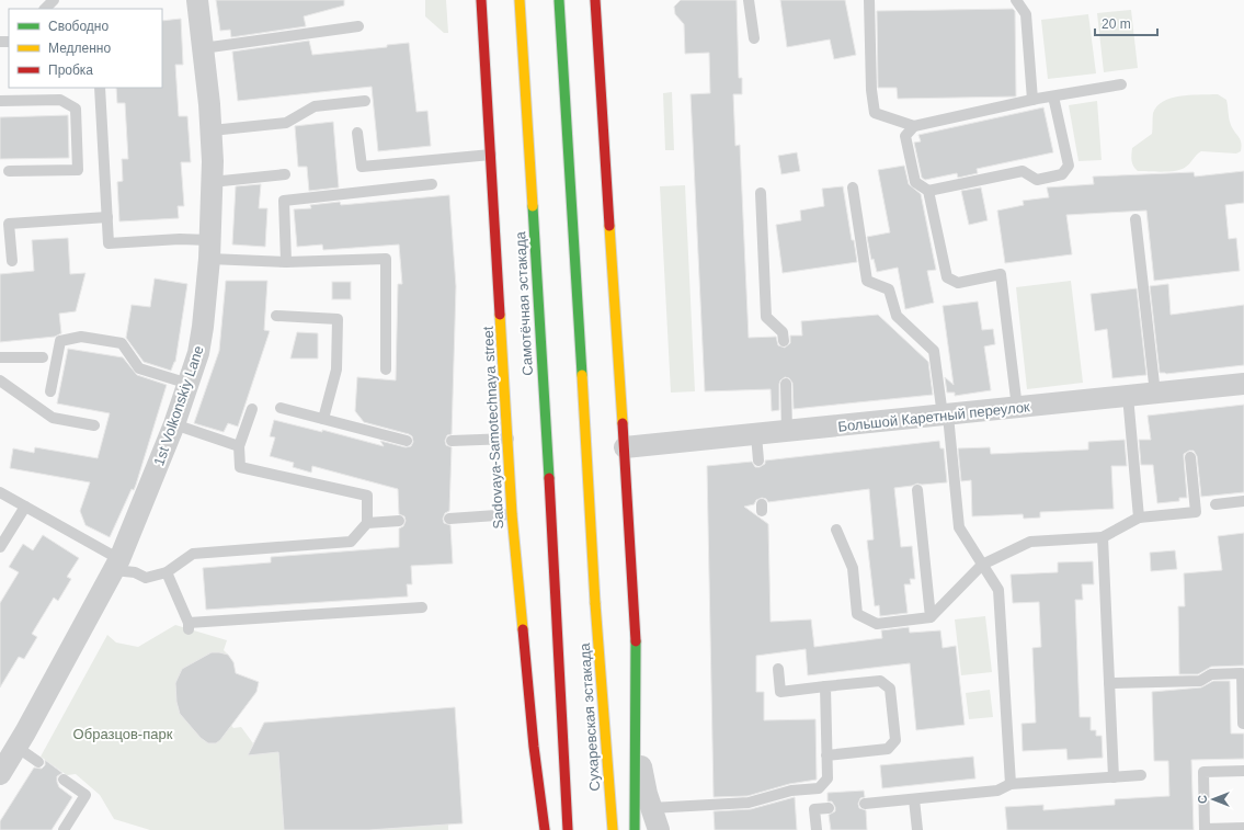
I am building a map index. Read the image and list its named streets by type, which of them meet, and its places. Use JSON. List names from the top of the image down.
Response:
{
  "streets": {
    "main road": ["Самотёчная эстакада", "Sadovaya-Samotechnaya street", "Сухаревская эстакада"],
    "street": ["1st Volkonskiy Lane", "Большой Каретный переулок"]
  },
  "crossings": [
    ["Самотёчная эстакада", "Сухаревская эстакада"]
  ],
  "parks": ["Образцов-парк"],
  "legend": ["Свободно", "Медленно", "Пробка"],
  "scale_bar": "20 m",
  "north": "left"
}
